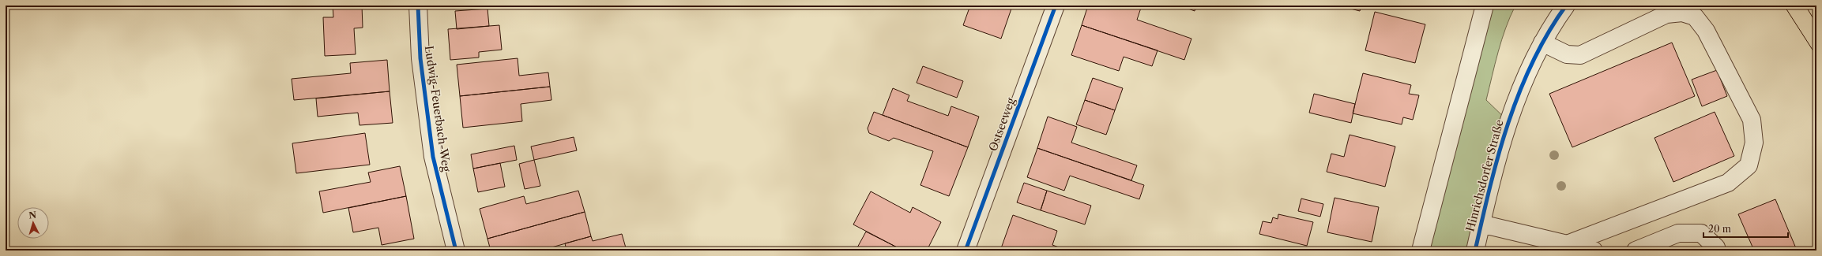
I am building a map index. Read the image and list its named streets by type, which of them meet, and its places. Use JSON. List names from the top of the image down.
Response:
{
  "streets": {
    "street": ["Ludwig-Feuerbach-Weg", "Ostseeweg", "Hinrichsdorfer Straße"]
  },
  "scale_bar": "20 m",
  "north": "top"
}
